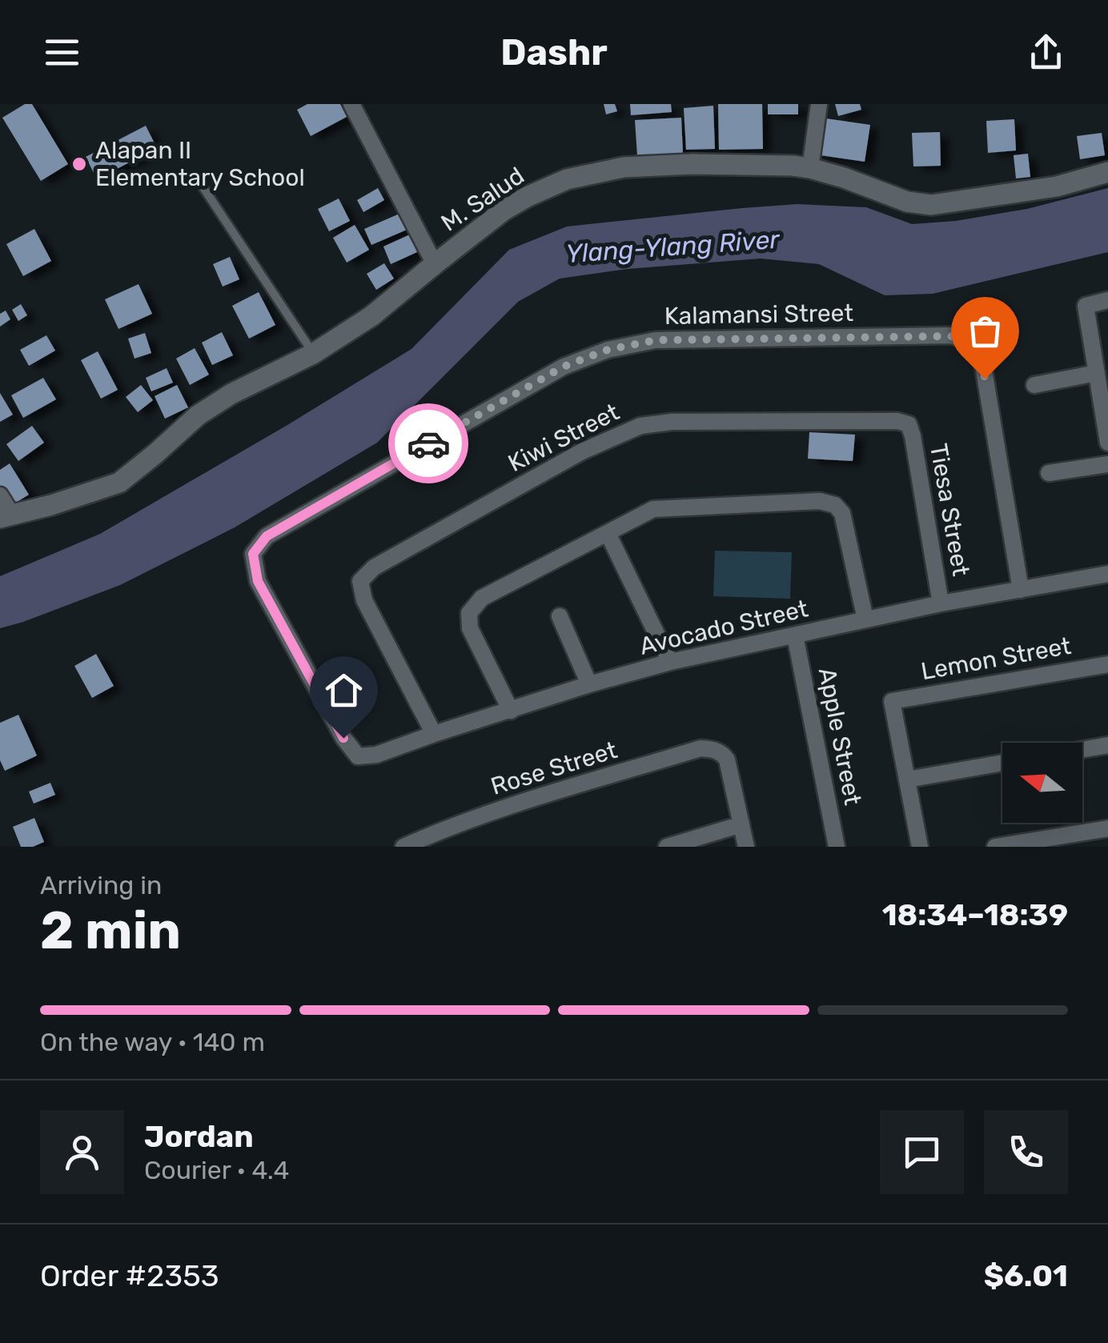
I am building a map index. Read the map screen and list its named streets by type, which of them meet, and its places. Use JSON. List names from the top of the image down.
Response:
{
  "streets": {
    "street": [
      "M. Salud",
      "Kalamansi Street",
      "Kiwi Street",
      "Tiesa Street",
      "Avocado Street",
      "Lemon Street",
      "Apple Street",
      "Rose Street"
    ]
  },
  "crossings": [
    ["Kalamansi Street", "Avocado Street"],
    ["Kiwi Street", "Tiesa Street"],
    ["Kiwi Street", "Avocado Street"],
    ["Tiesa Street", "Avocado Street"],
    ["Avocado Street", "Apple Street"]
  ],
  "water": ["Ylang-Ylang River"],
  "places": ["Alapan II Elementary School"],
  "north": "left",
  "page": {
    "header": "Dashr",
    "heading": ["2 min", "Arriving in", "18:34–18:39"],
    "panel": [
      "Jordan",
      "Courier · 4.4",
      "Order #2353",
      "$6.01"
    ],
    "bar": "On the way · 140 m"
  }
}
